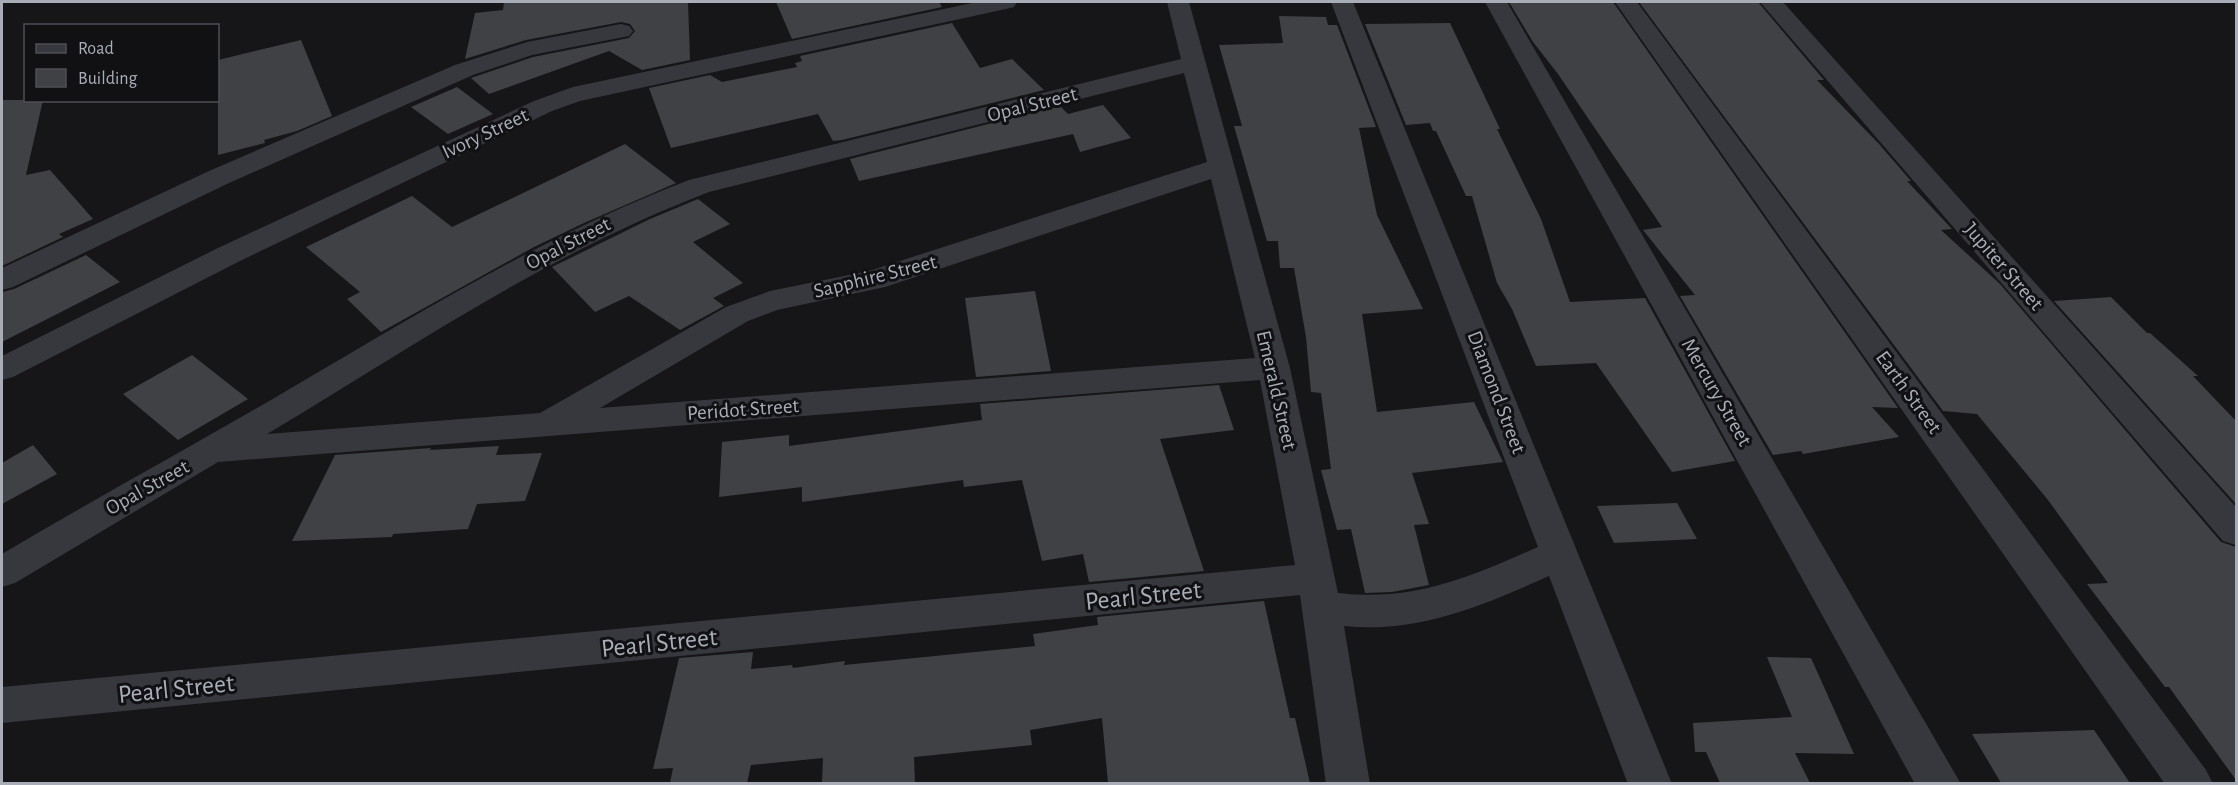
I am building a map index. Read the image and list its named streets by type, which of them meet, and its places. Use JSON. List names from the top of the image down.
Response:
{
  "streets": {
    "street": [
      "Opal Street",
      "Ivory Street",
      "Jupiter Street",
      "Sapphire Street",
      "Emerald Street",
      "Diamond Street",
      "Mercury Street",
      "Earth Street",
      "Peridot Street",
      "Pearl Street"
    ]
  },
  "crossings": [
    ["Opal Street", "Emerald Street"],
    ["Opal Street", "Peridot Street"],
    ["Sapphire Street", "Emerald Street"],
    ["Sapphire Street", "Peridot Street"],
    ["Emerald Street", "Peridot Street"],
    ["Emerald Street", "Pearl Street"],
    ["Diamond Street", "Pearl Street"]
  ],
  "legend": ["Road", "Building"]
}
